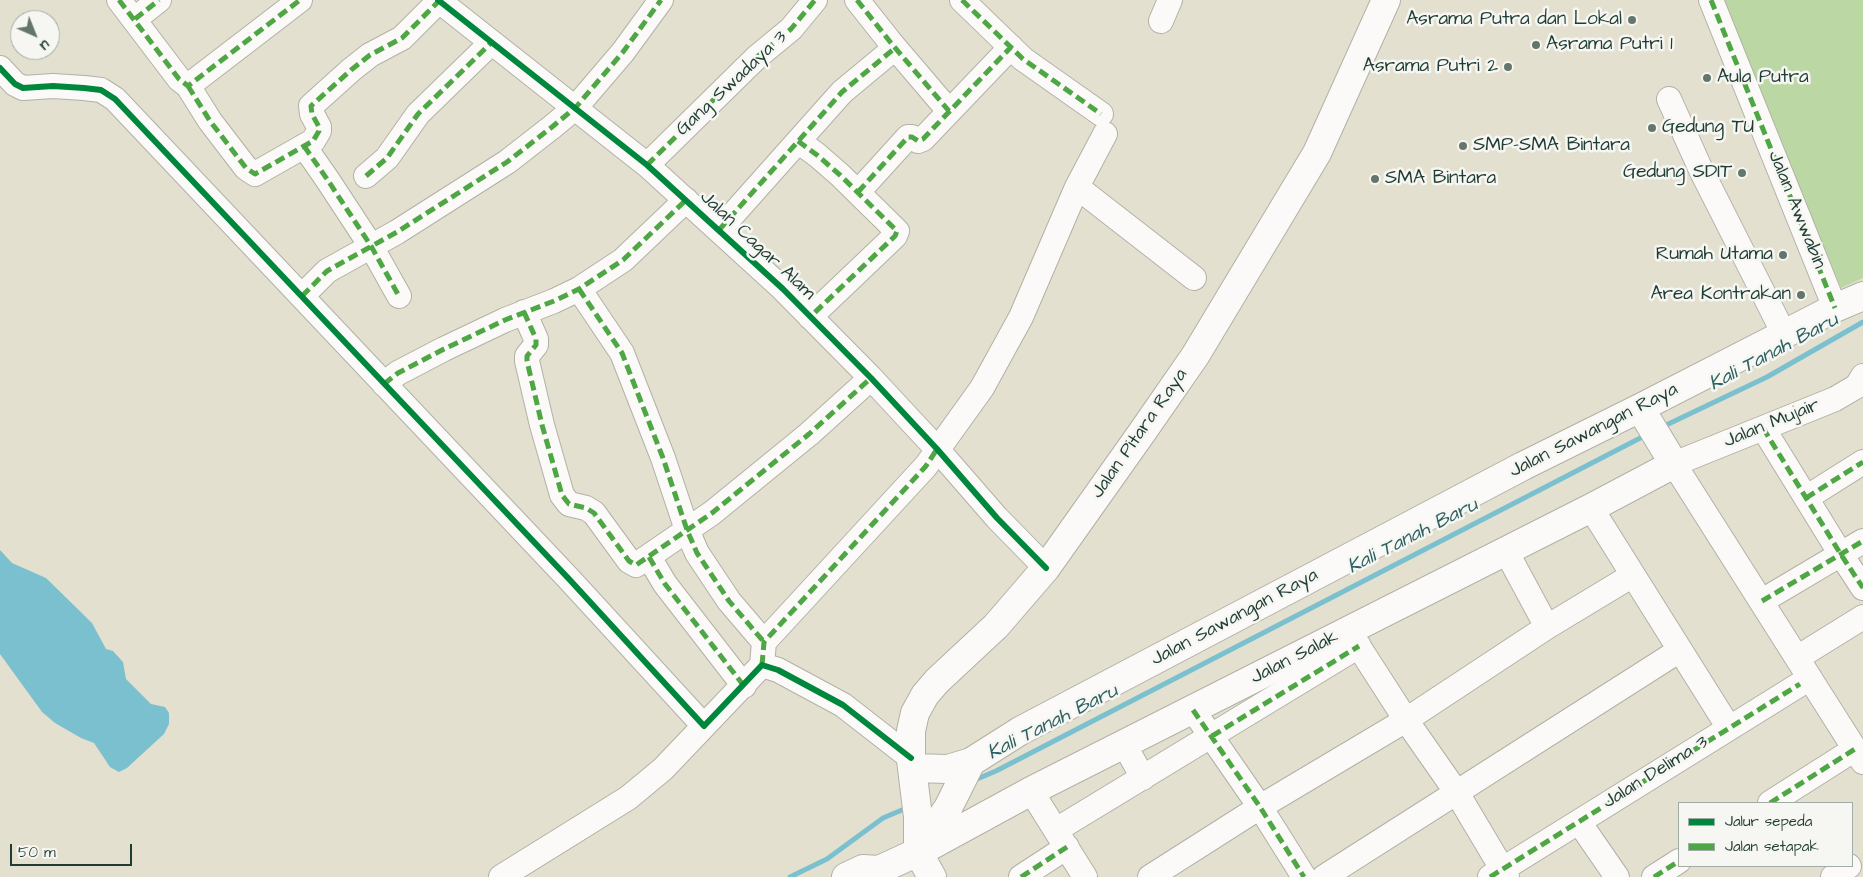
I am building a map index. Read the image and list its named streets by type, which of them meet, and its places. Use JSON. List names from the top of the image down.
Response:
{
  "streets": {
    "main road": ["Jalan Sawangan Raya", "Jalan Pitara Raya", "Jalan Salak"],
    "street": [
      "Gang Swadaya 3",
      "Jalan Awwabin",
      "Jalan Cagar Alam",
      "Jalan Mujair",
      "Jalan Delima 3"
    ]
  },
  "crossings": [
    ["Gang Swadaya 3", "Jalan Cagar Alam"],
    ["Jalan Awwabin", "Jalan Sawangan Raya"],
    ["Jalan Cagar Alam", "Jalan Pitara Raya"],
    ["Jalan Mujair", "Jalan Salak"],
    ["Jalan Sawangan Raya", "Jalan Pitara Raya"],
    ["Jalan Pitara Raya", "Jalan Salak"]
  ],
  "water": ["Kali Tanah Baru"],
  "places": [
    "Asrama Putra dan Lokal",
    "Asrama Putri 1",
    "Asrama Putri 2",
    "Aula Putra",
    "Gedung TU",
    "SMP-SMA Bintara",
    "Gedung SDIT",
    "SMA Bintara",
    "Rumah Utama",
    "Area Kontrakan"
  ],
  "legend": ["Jalur sepeda", "Jalan setapak"],
  "scale_bar": "50 m",
  "north": "bottom right"
}
